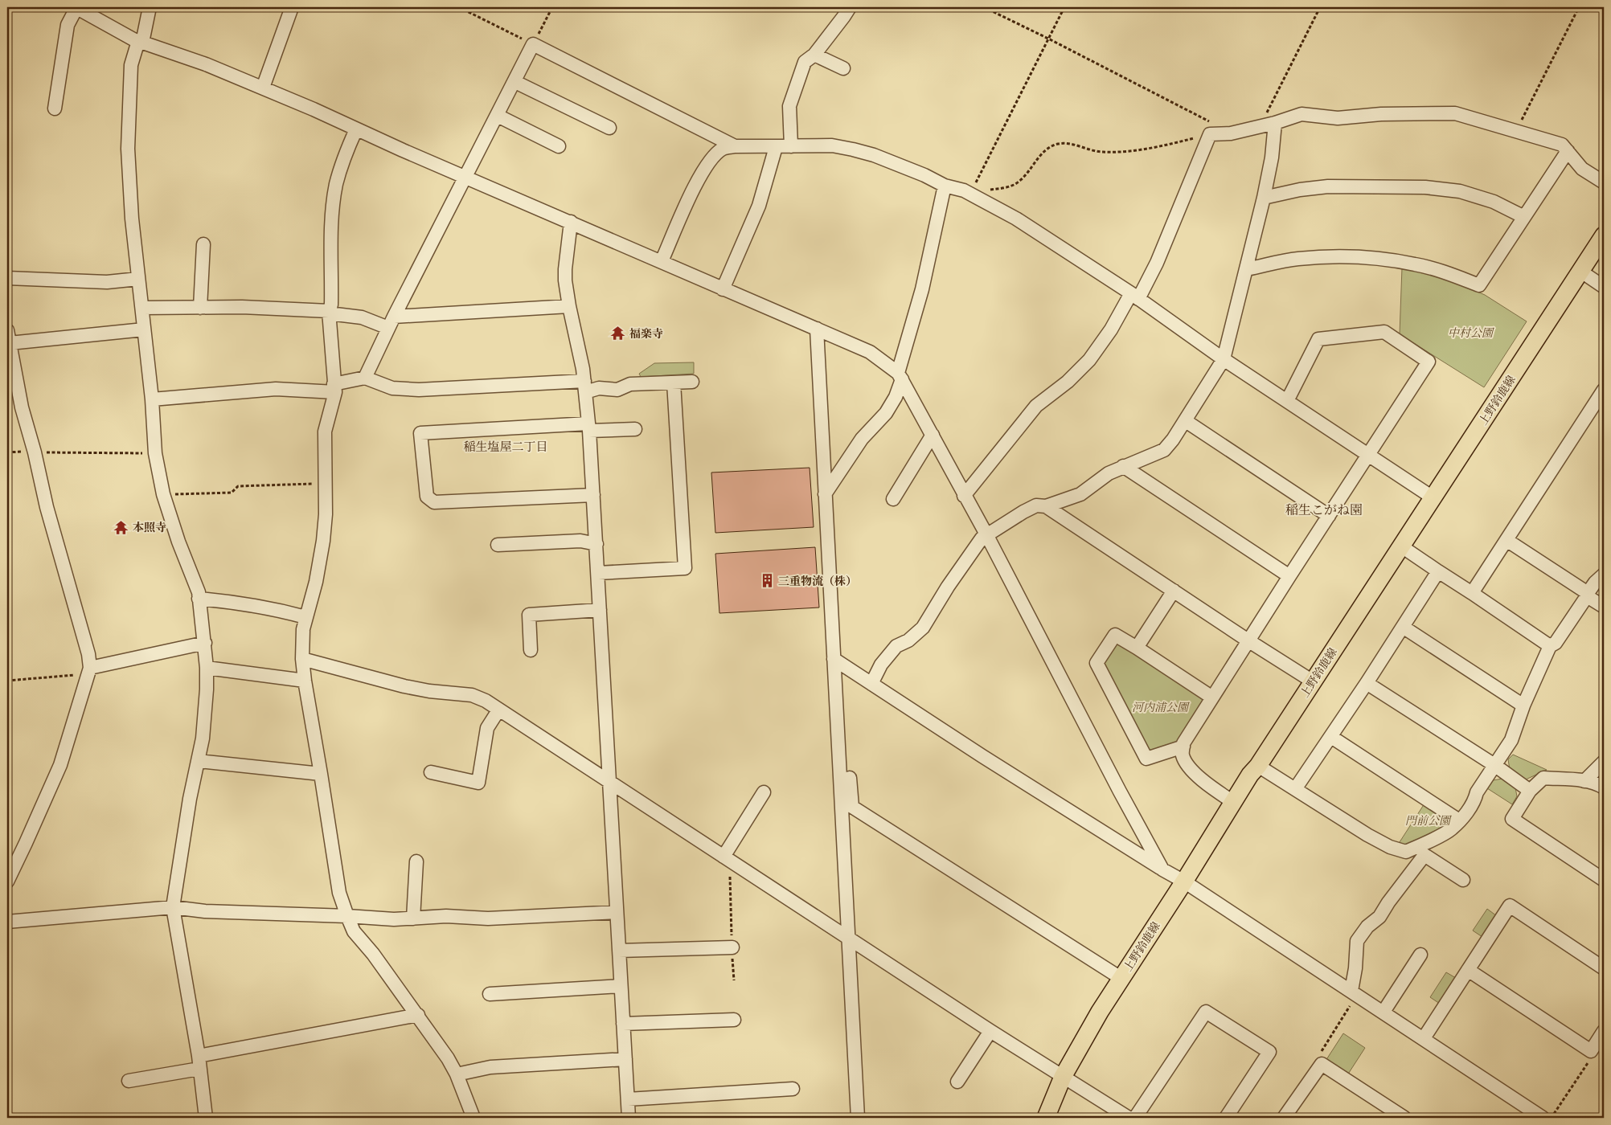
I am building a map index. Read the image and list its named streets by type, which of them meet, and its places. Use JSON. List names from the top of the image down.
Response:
{
  "streets": {
    "main road": ["上野鈴鹿線"]
  },
  "districts": ["稲生塩屋二丁目", "稲生こがね園"],
  "parks": ["中村公園", "河内浦公園", "門前公園"],
  "places": {
    "temple": ["福楽寺", "本照寺"],
    "building": ["三重物流（株）"]
  }
}
